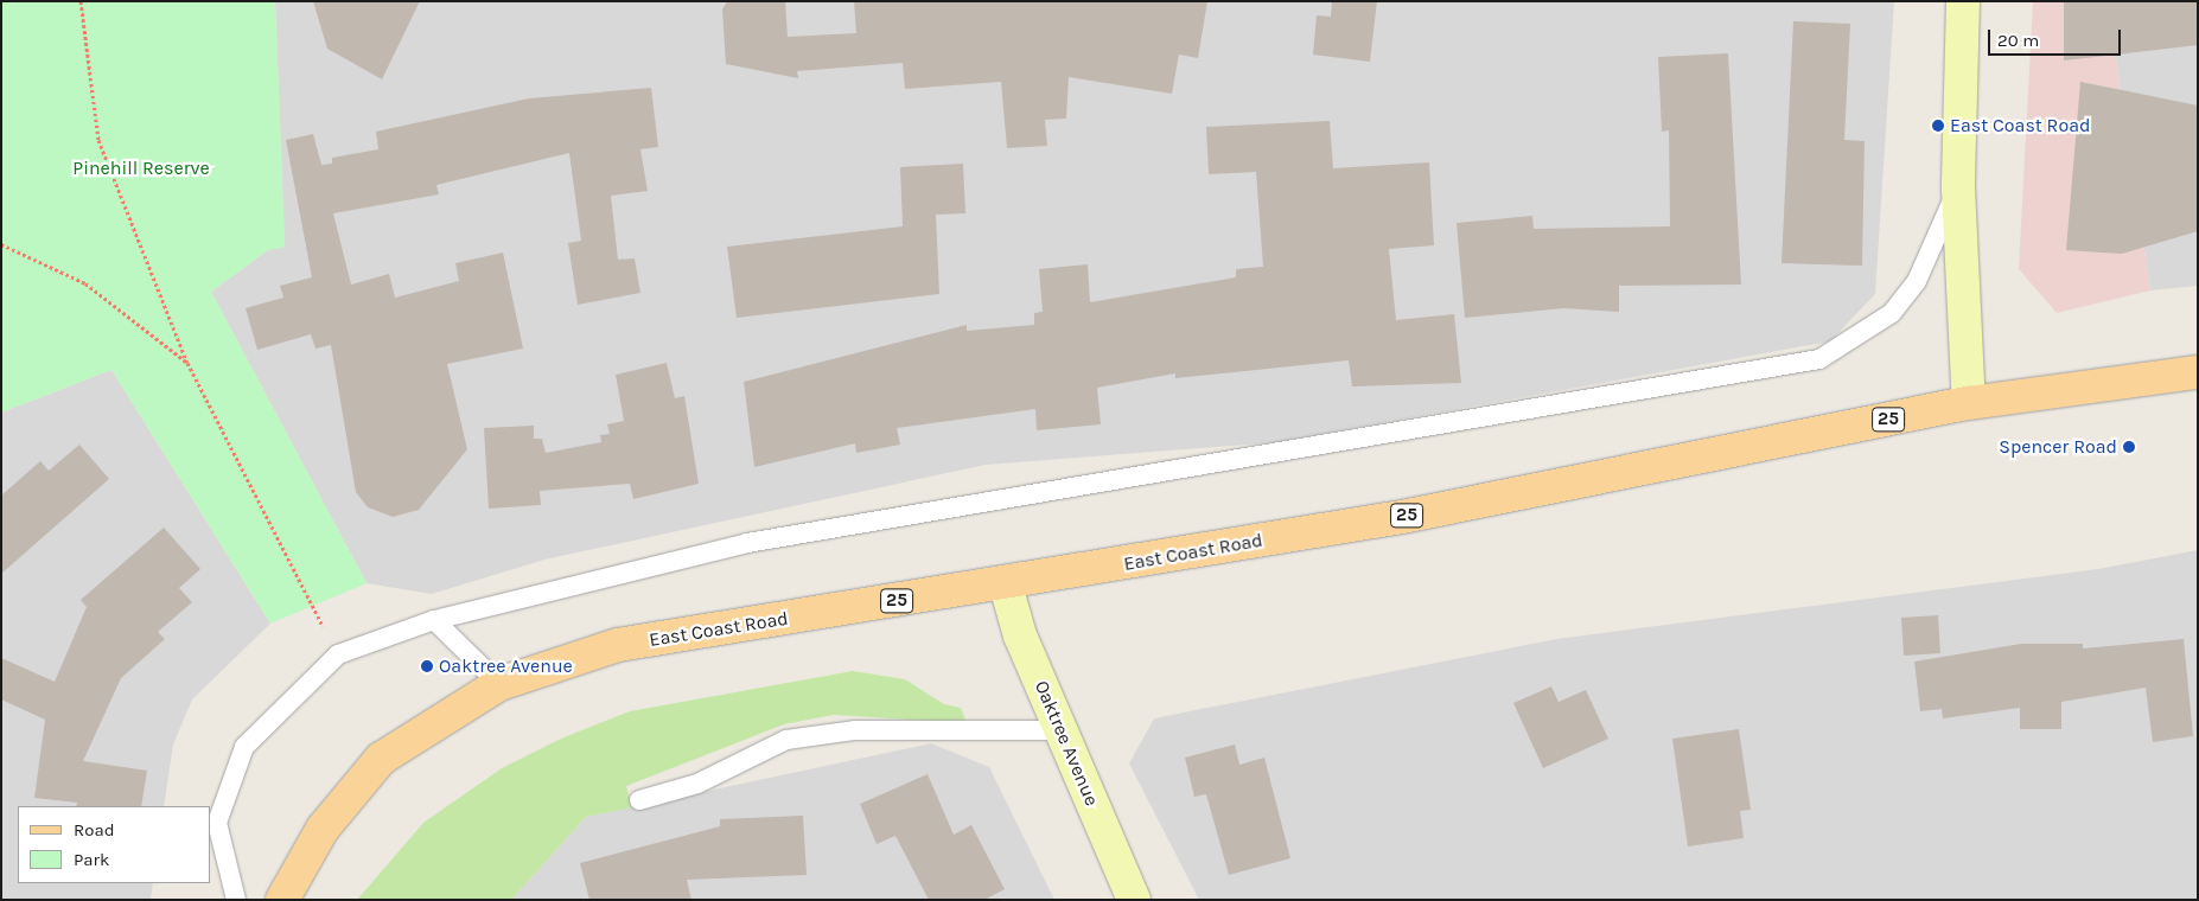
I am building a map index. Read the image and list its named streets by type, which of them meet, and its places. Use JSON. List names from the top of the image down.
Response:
{
  "streets": {
    "main road": ["25", "East Coast Road"],
    "street": ["Oaktree Avenue"]
  },
  "crossings": [
    ["East Coast Road", "Oaktree Avenue"]
  ],
  "parks": ["Pinehill Reserve"],
  "places": ["East Coast Road", "Spencer Road", "Oaktree Avenue"],
  "legend": ["Road", "Park"],
  "scale_bar": "20 m"
}
